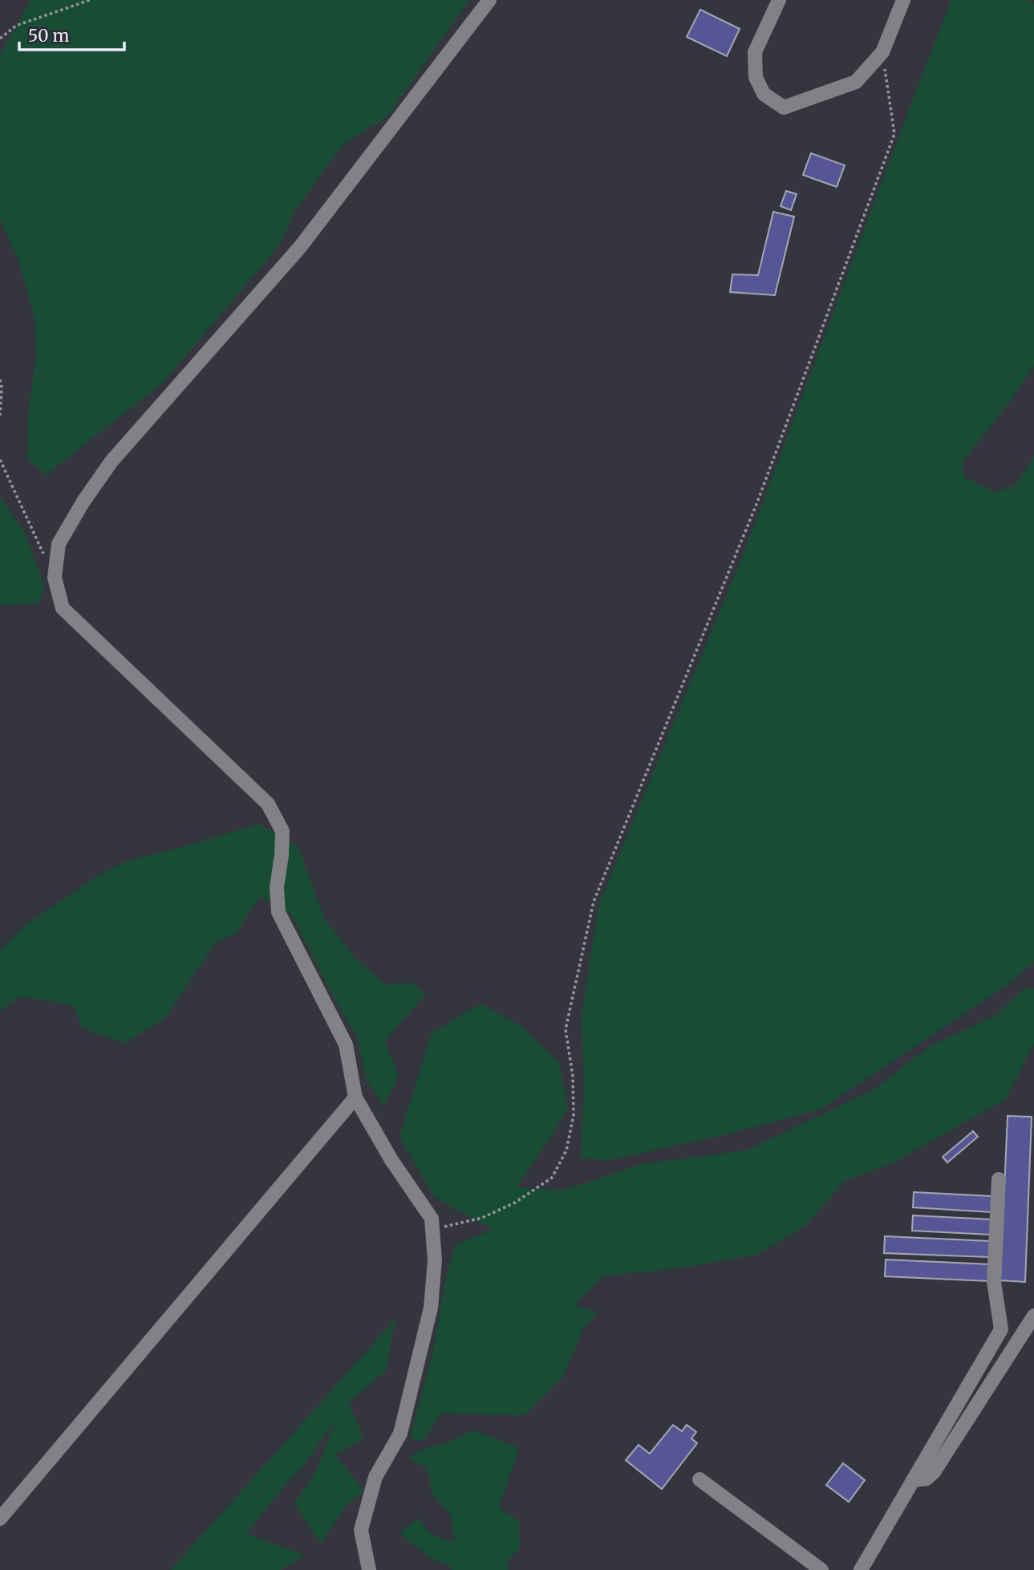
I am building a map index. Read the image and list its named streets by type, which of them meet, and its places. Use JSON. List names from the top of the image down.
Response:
{
  "scale_bar": "50 m"
}
